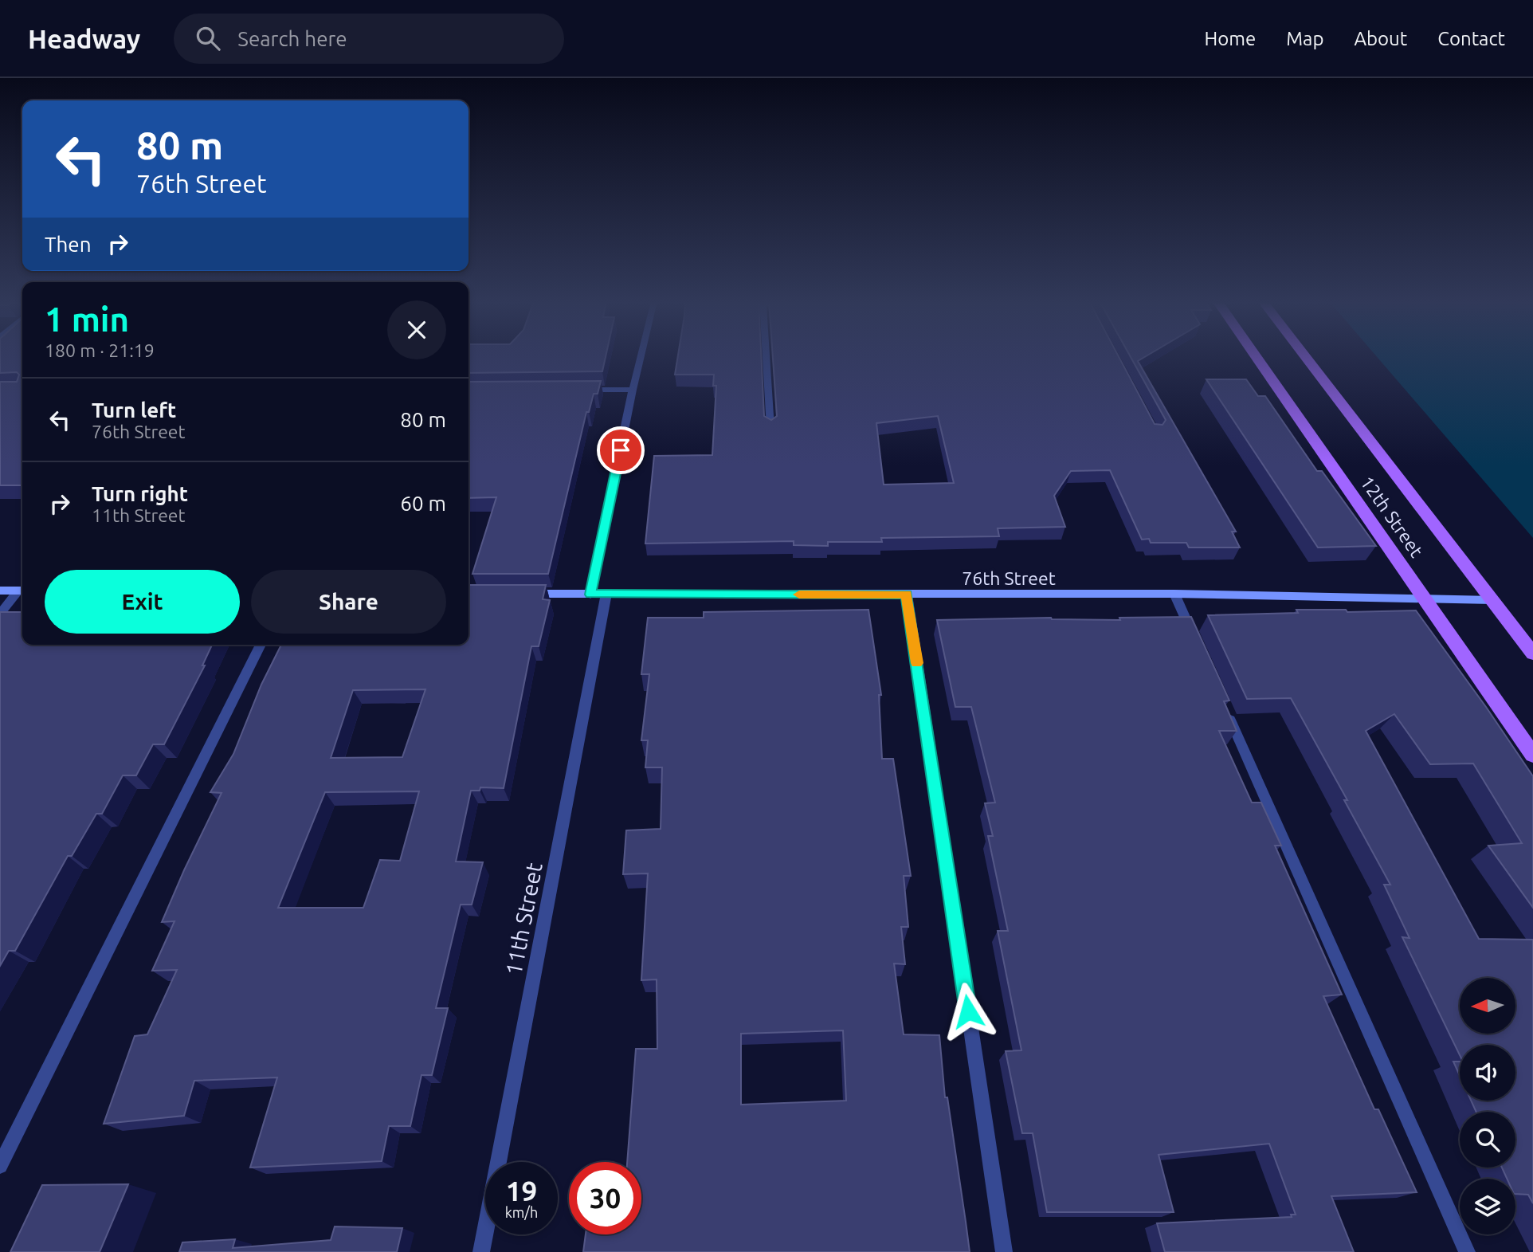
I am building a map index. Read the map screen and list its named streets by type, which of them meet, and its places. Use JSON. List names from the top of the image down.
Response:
{
  "streets": {
    "main road": ["12th Street"],
    "street": ["76th Street", "11th Street"]
  },
  "crossings": [
    ["12th Street", "76th Street"],
    ["76th Street", "11th Street"]
  ],
  "north": "left",
  "page": {
    "header": "Headway",
    "search": "Search here",
    "nav": [
      "Home",
      "Map",
      "About",
      "Contact"
    ],
    "turn": ["80 m", "76th Street"],
    "then": "Then",
    "heading": ["1 min", "180 m · 21:19"],
    "list": [
      {
        "name": "Turn left",
        "note": "76th Street",
        "value": "80 m"
      },
      {
        "name": "Turn right",
        "note": "11th Street",
        "value": "60 m"
      }
    ],
    "buttons": ["Exit", "Share"],
    "speed": "19 km/h",
    "limit": "30"
  }
}
